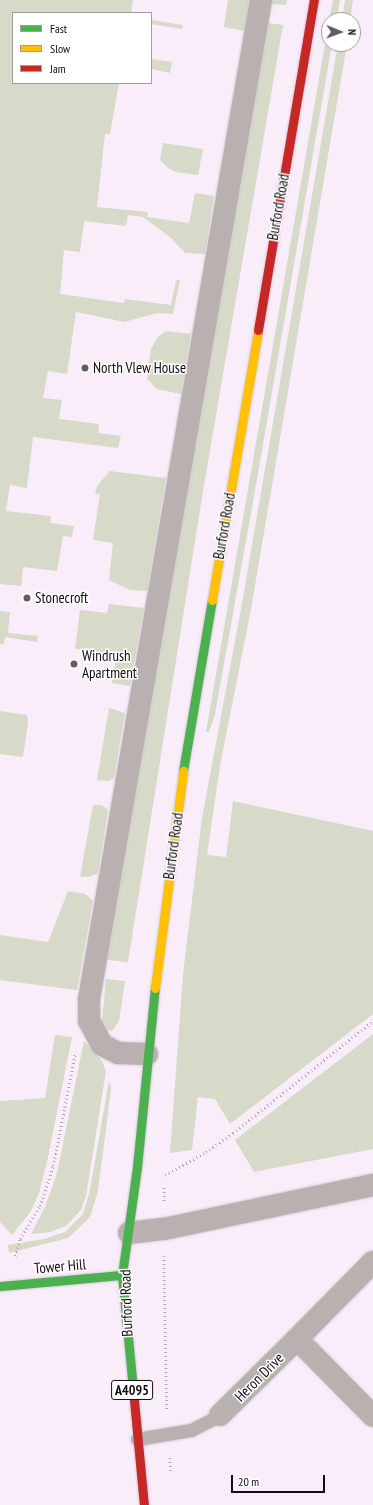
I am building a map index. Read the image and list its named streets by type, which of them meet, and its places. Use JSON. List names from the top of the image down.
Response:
{
  "streets": {
    "main road": ["Burford Road", "Tower Hill", "A4095"],
    "street": ["Heron Drive"]
  },
  "crossings": [
    ["Burford Road", "Tower Hill"]
  ],
  "places": ["North Vlew House", "Stonecroft", "Windrush Apartment"],
  "legend": ["Fast", "Slow", "Jam"],
  "scale_bar": "20 m",
  "north": "right"
}
